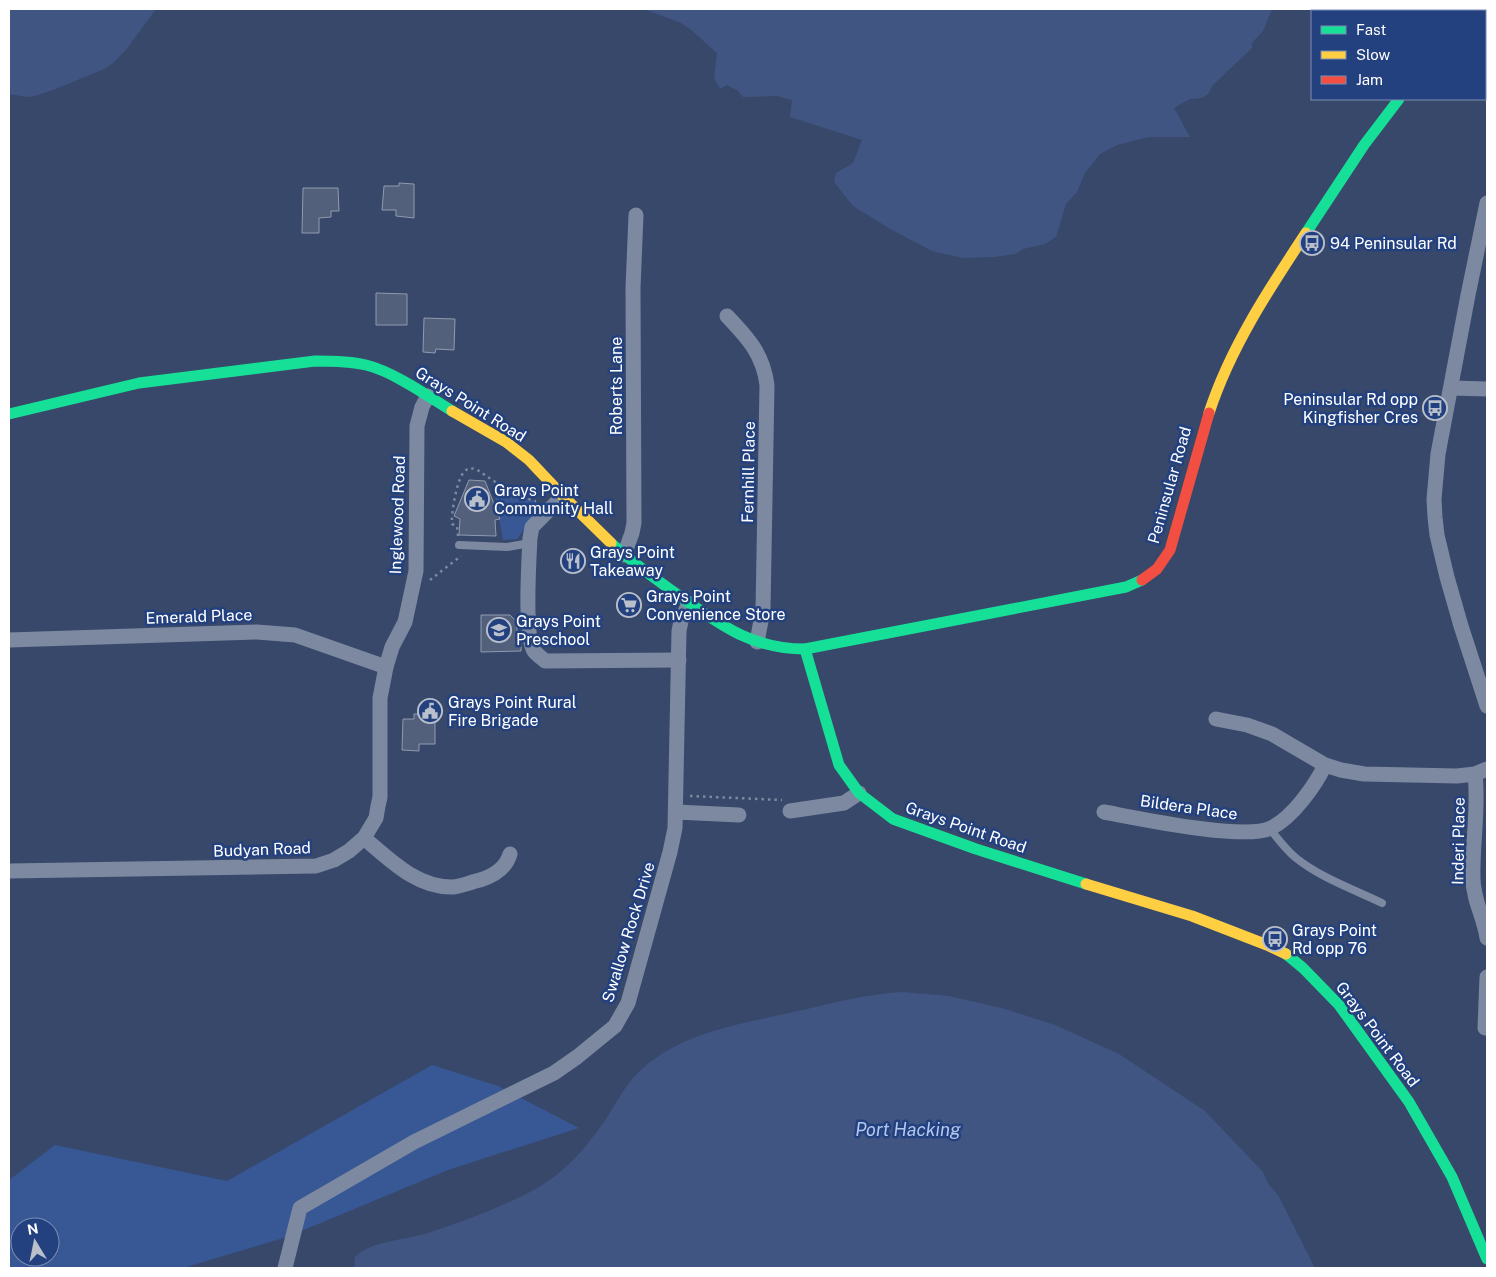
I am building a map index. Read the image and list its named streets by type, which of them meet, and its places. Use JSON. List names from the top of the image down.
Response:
{
  "streets": {
    "street": [
      "Roberts Lane",
      "Grays Point Road",
      "Fernhill Place",
      "Peninsular Road",
      "Inglewood Road",
      "Emerald Place",
      "Bildera Place",
      "Inderi Place",
      "Budyan Road",
      "Swallow Rock Drive"
    ]
  },
  "crossings": [
    ["Roberts Lane", "Grays Point Road"],
    ["Grays Point Road", "Fernhill Place"],
    ["Grays Point Road", "Peninsular Road"],
    ["Grays Point Road", "Inglewood Road"],
    ["Grays Point Road", "Swallow Rock Drive"],
    ["Inglewood Road", "Emerald Place"],
    ["Inglewood Road", "Budyan Road"]
  ],
  "water": ["Port Hacking"],
  "places": {
    "bus stop": ["94 Peninsular Rd", "Peninsular Rd opp Kingfisher Cres", "Grays Point Rd opp 76"],
    "public building": ["Grays Point Community Hall", "Grays Point Rural Fire Brigade"],
    "restaurant": ["Grays Point Takeaway"],
    "supermarket": ["Grays Point Convenience Store"],
    "school or university": ["Grays Point Preschool"]
  },
  "legend": ["Fast", "Slow", "Jam"],
  "north": "top"
}
